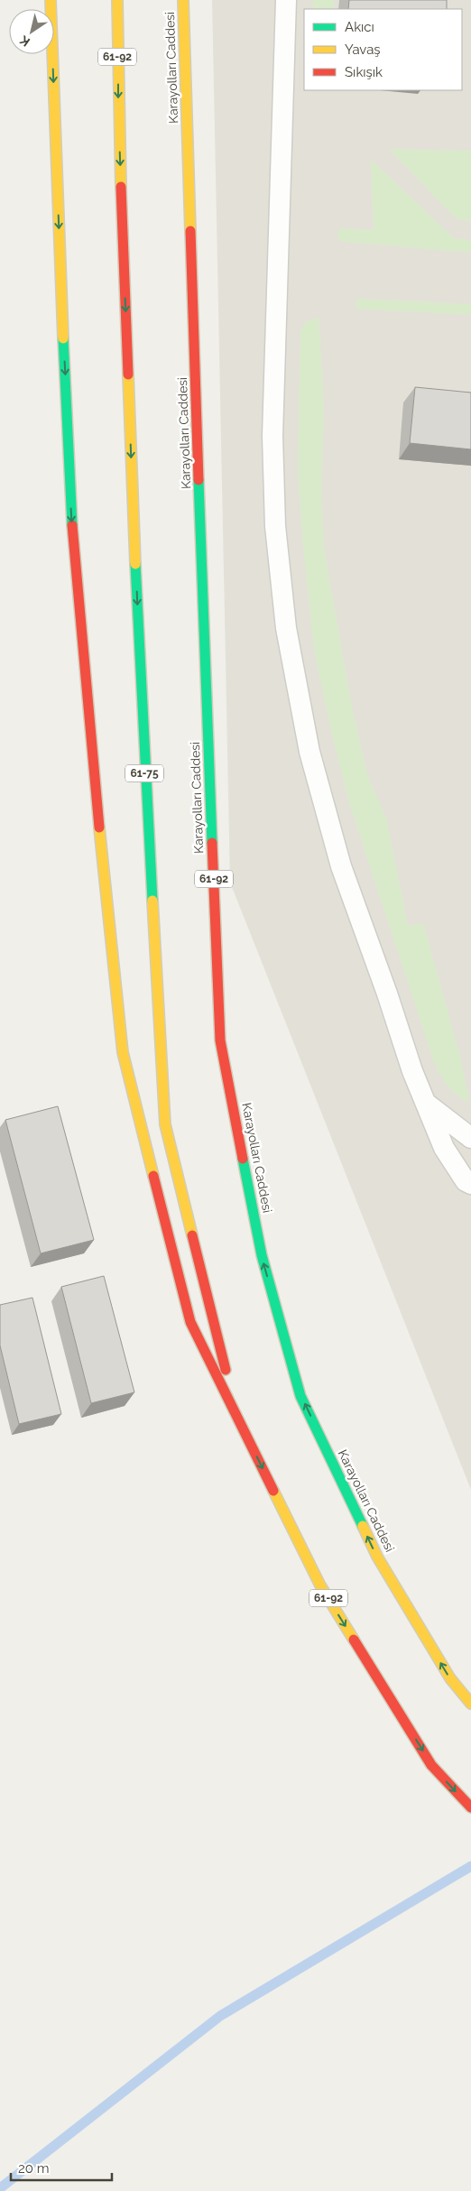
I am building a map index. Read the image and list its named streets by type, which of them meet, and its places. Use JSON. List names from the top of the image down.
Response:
{
  "streets": {
    "main road": ["61-92", "Karayolları Caddesi", "61-75"]
  },
  "crossings": [
    ["61-92", "61-75"]
  ],
  "legend": ["Akıcı", "Yavaş", "Sıkışık"],
  "scale_bar": "20 m",
  "north": "bottom left"
}
